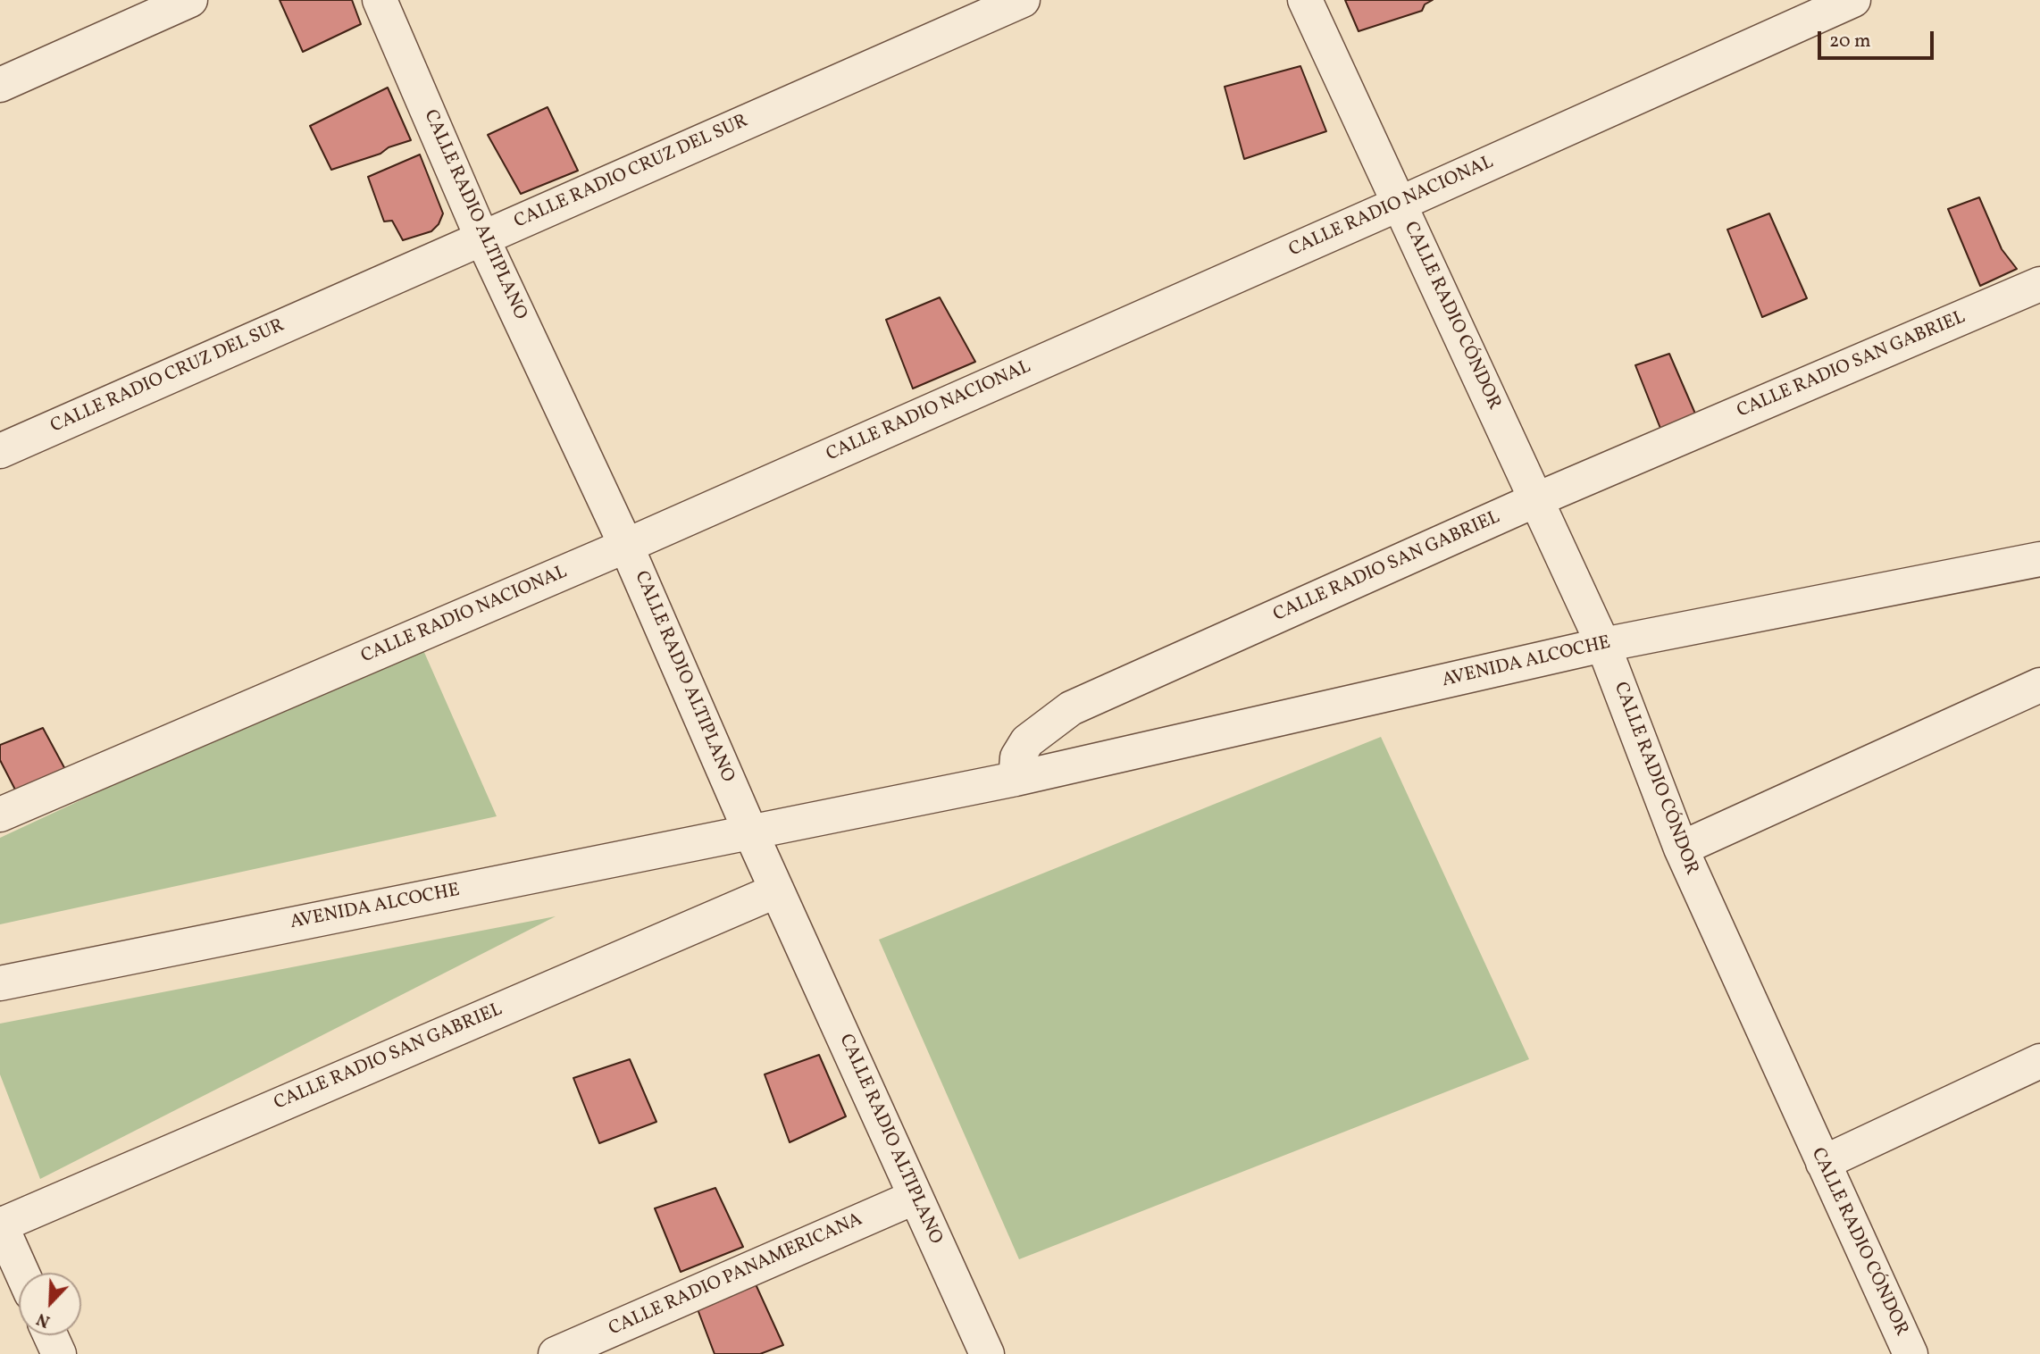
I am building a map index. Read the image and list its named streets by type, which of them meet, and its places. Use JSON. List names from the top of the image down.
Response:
{
  "streets": {
    "street": [
      "CALLE RADIO CRUZ DEL SUR",
      "CALLE RADIO NACIONAL",
      "CALLE RADIO ALTIPLANO",
      "CALLE RADIO CÓNDOR",
      "CALLE RADIO SAN GABRIEL",
      "AVENIDA ALCOCHE",
      "CALLE RADIO PANAMERICANA"
    ]
  },
  "crossings": [
    ["CALLE RADIO CRUZ DEL SUR", "CALLE RADIO ALTIPLANO"],
    ["CALLE RADIO NACIONAL", "CALLE RADIO ALTIPLANO"],
    ["CALLE RADIO NACIONAL", "CALLE RADIO CÓNDOR"],
    ["CALLE RADIO ALTIPLANO", "CALLE RADIO SAN GABRIEL"],
    ["CALLE RADIO ALTIPLANO", "AVENIDA ALCOCHE"],
    ["CALLE RADIO ALTIPLANO", "CALLE RADIO PANAMERICANA"],
    ["CALLE RADIO CÓNDOR", "CALLE RADIO SAN GABRIEL"],
    ["CALLE RADIO CÓNDOR", "AVENIDA ALCOCHE"],
    ["CALLE RADIO SAN GABRIEL", "AVENIDA ALCOCHE"]
  ],
  "scale_bar": "20 m",
  "north": "bottom left"
}
